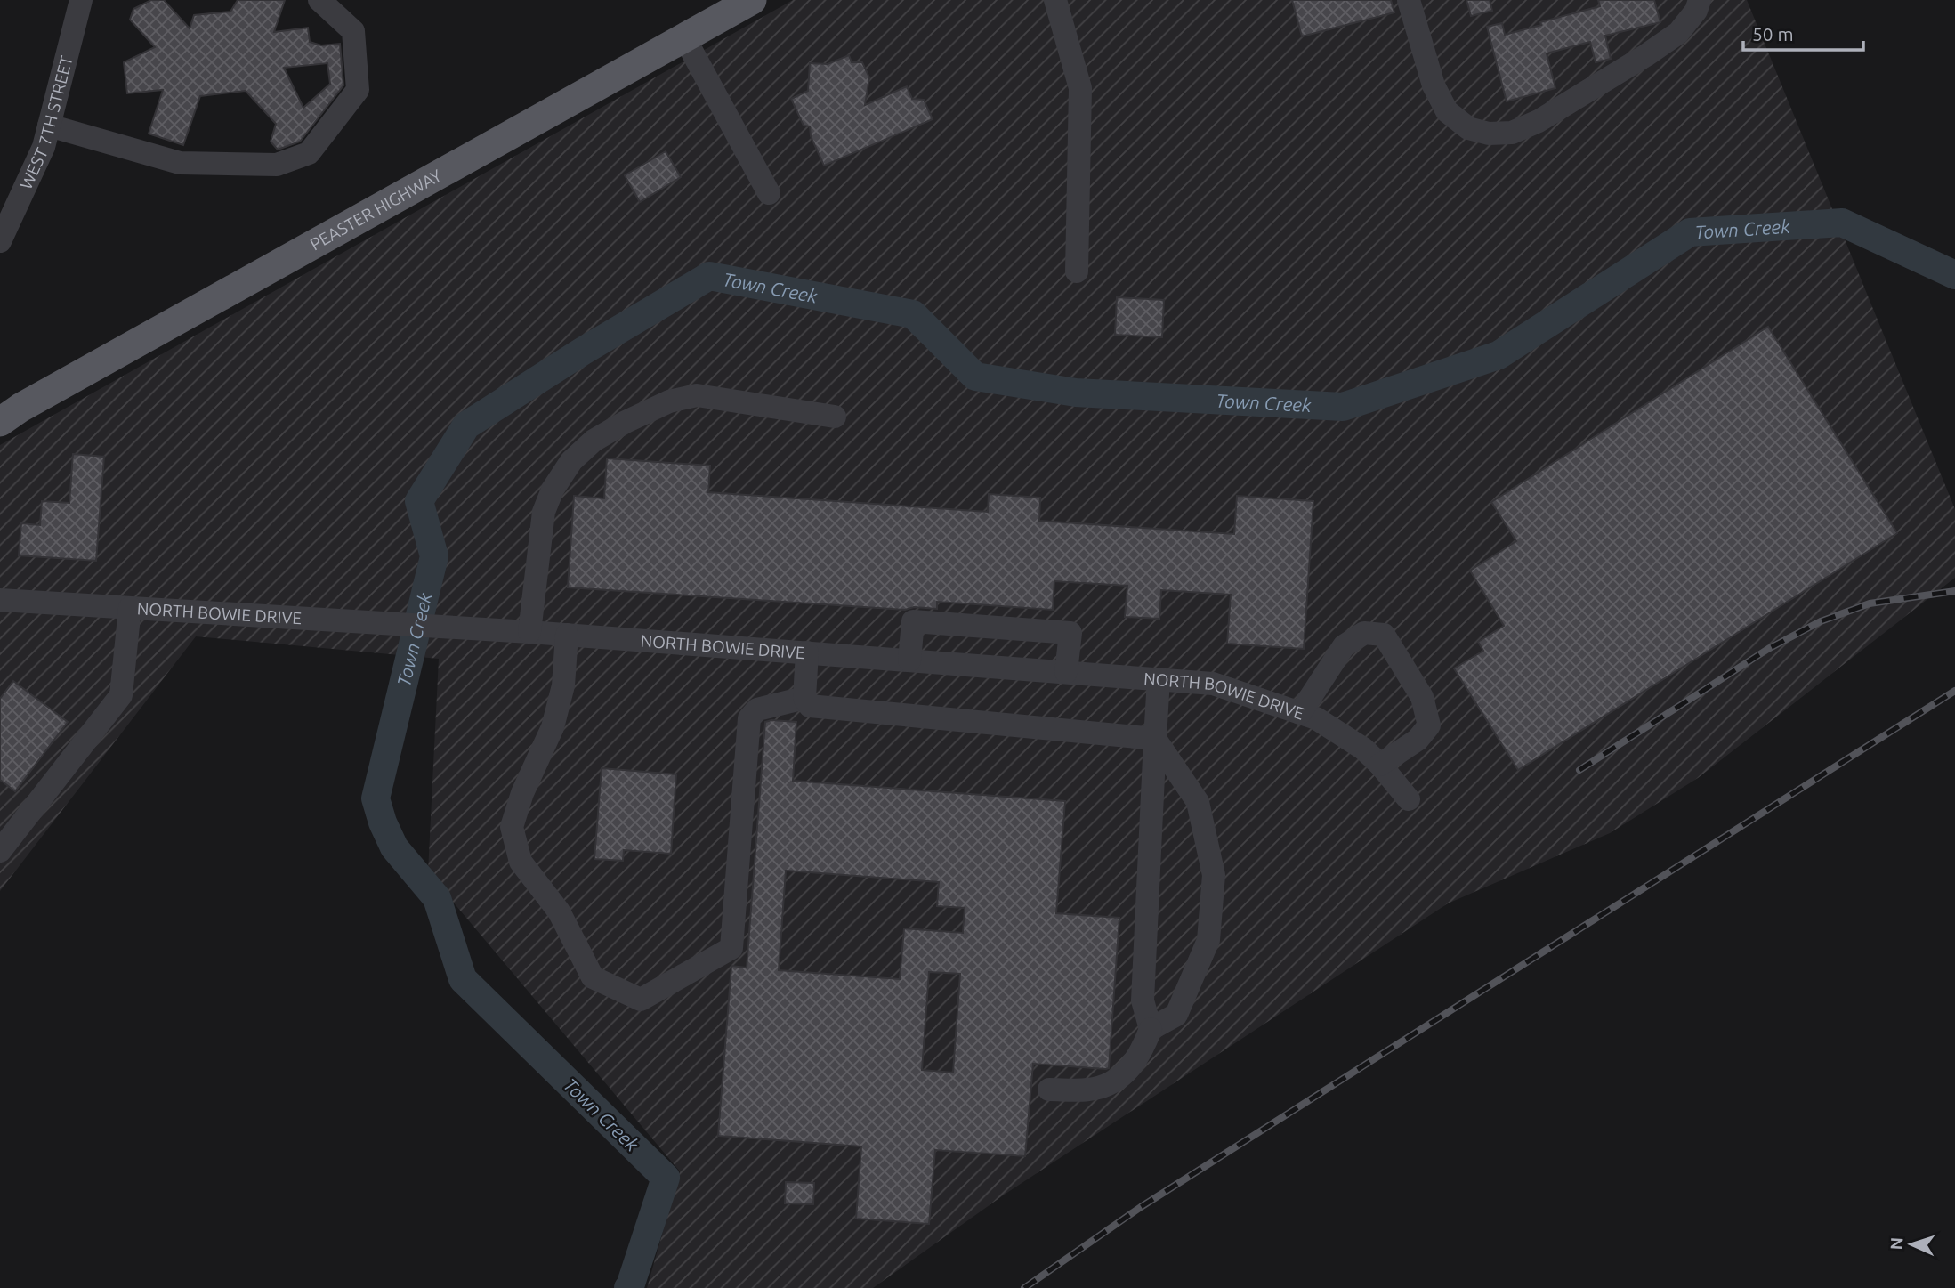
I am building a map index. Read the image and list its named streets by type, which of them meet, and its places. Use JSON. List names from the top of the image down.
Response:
{
  "streets": {
    "main road": ["PEASTER HIGHWAY"],
    "street": ["WEST 7TH STREET", "NORTH BOWIE DRIVE"]
  },
  "water": ["Town Creek"],
  "scale_bar": "50 m",
  "north": "left"
}
